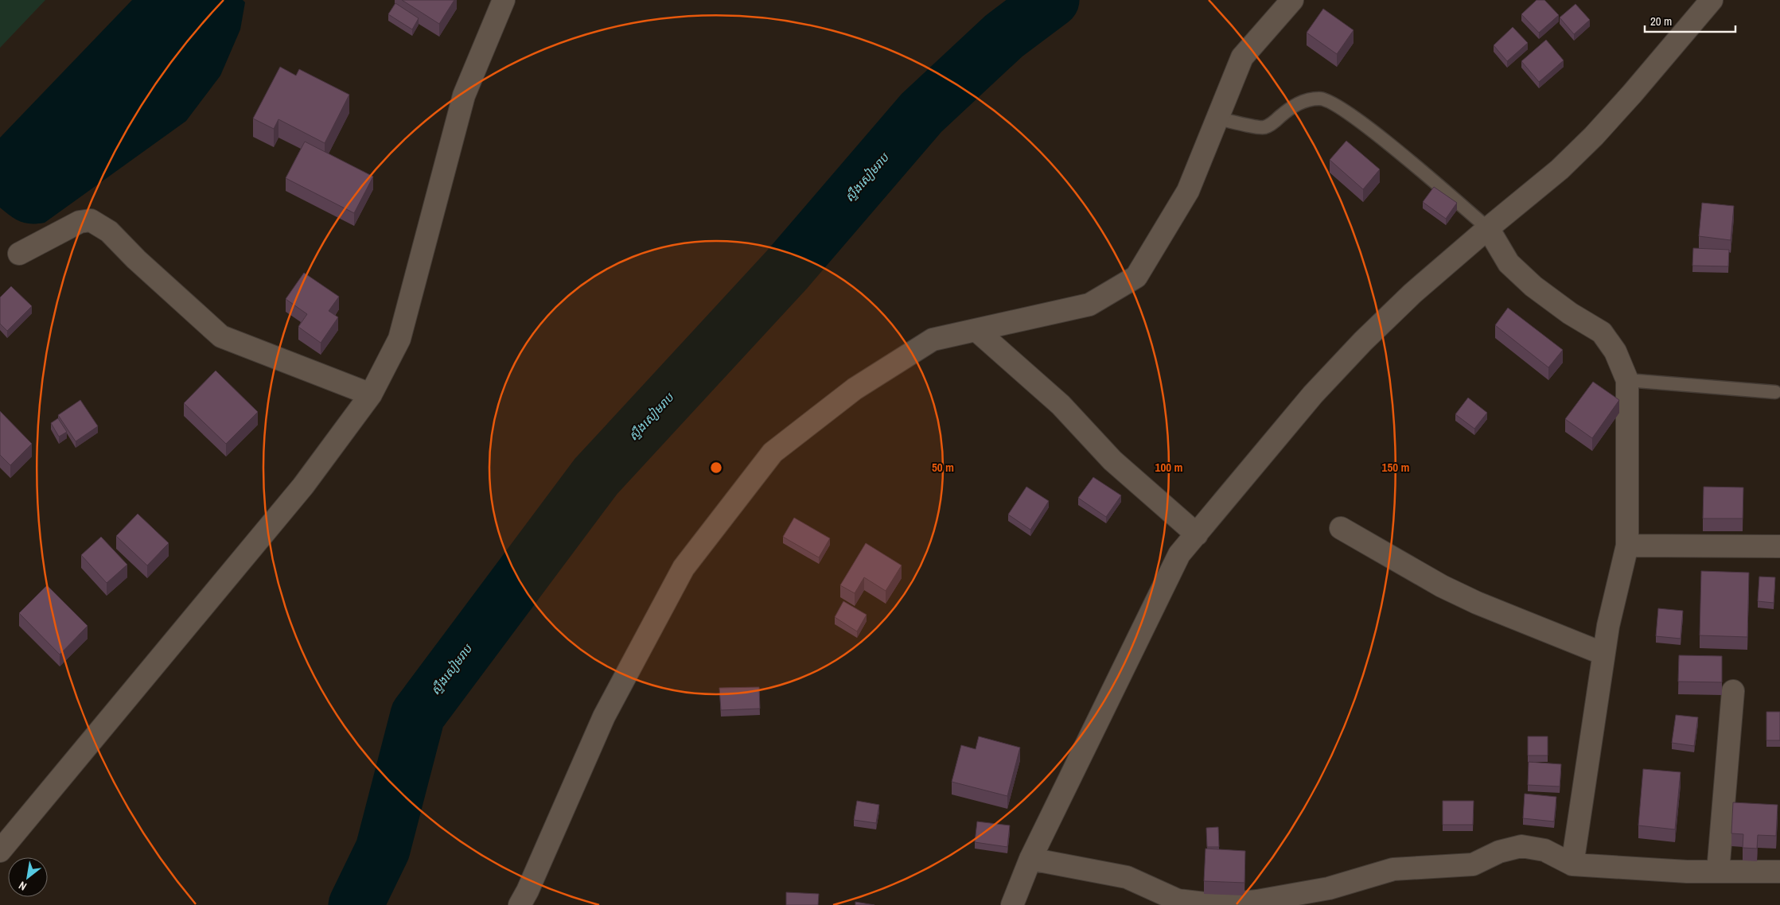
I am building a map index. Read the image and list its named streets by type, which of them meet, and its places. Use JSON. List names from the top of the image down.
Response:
{
  "water": ["ស្ទឹងសៀមរាប"],
  "scale_bar": "20 m",
  "north": "bottom left",
  "rings": ["50 m", "100 m", "150 m"]
}
